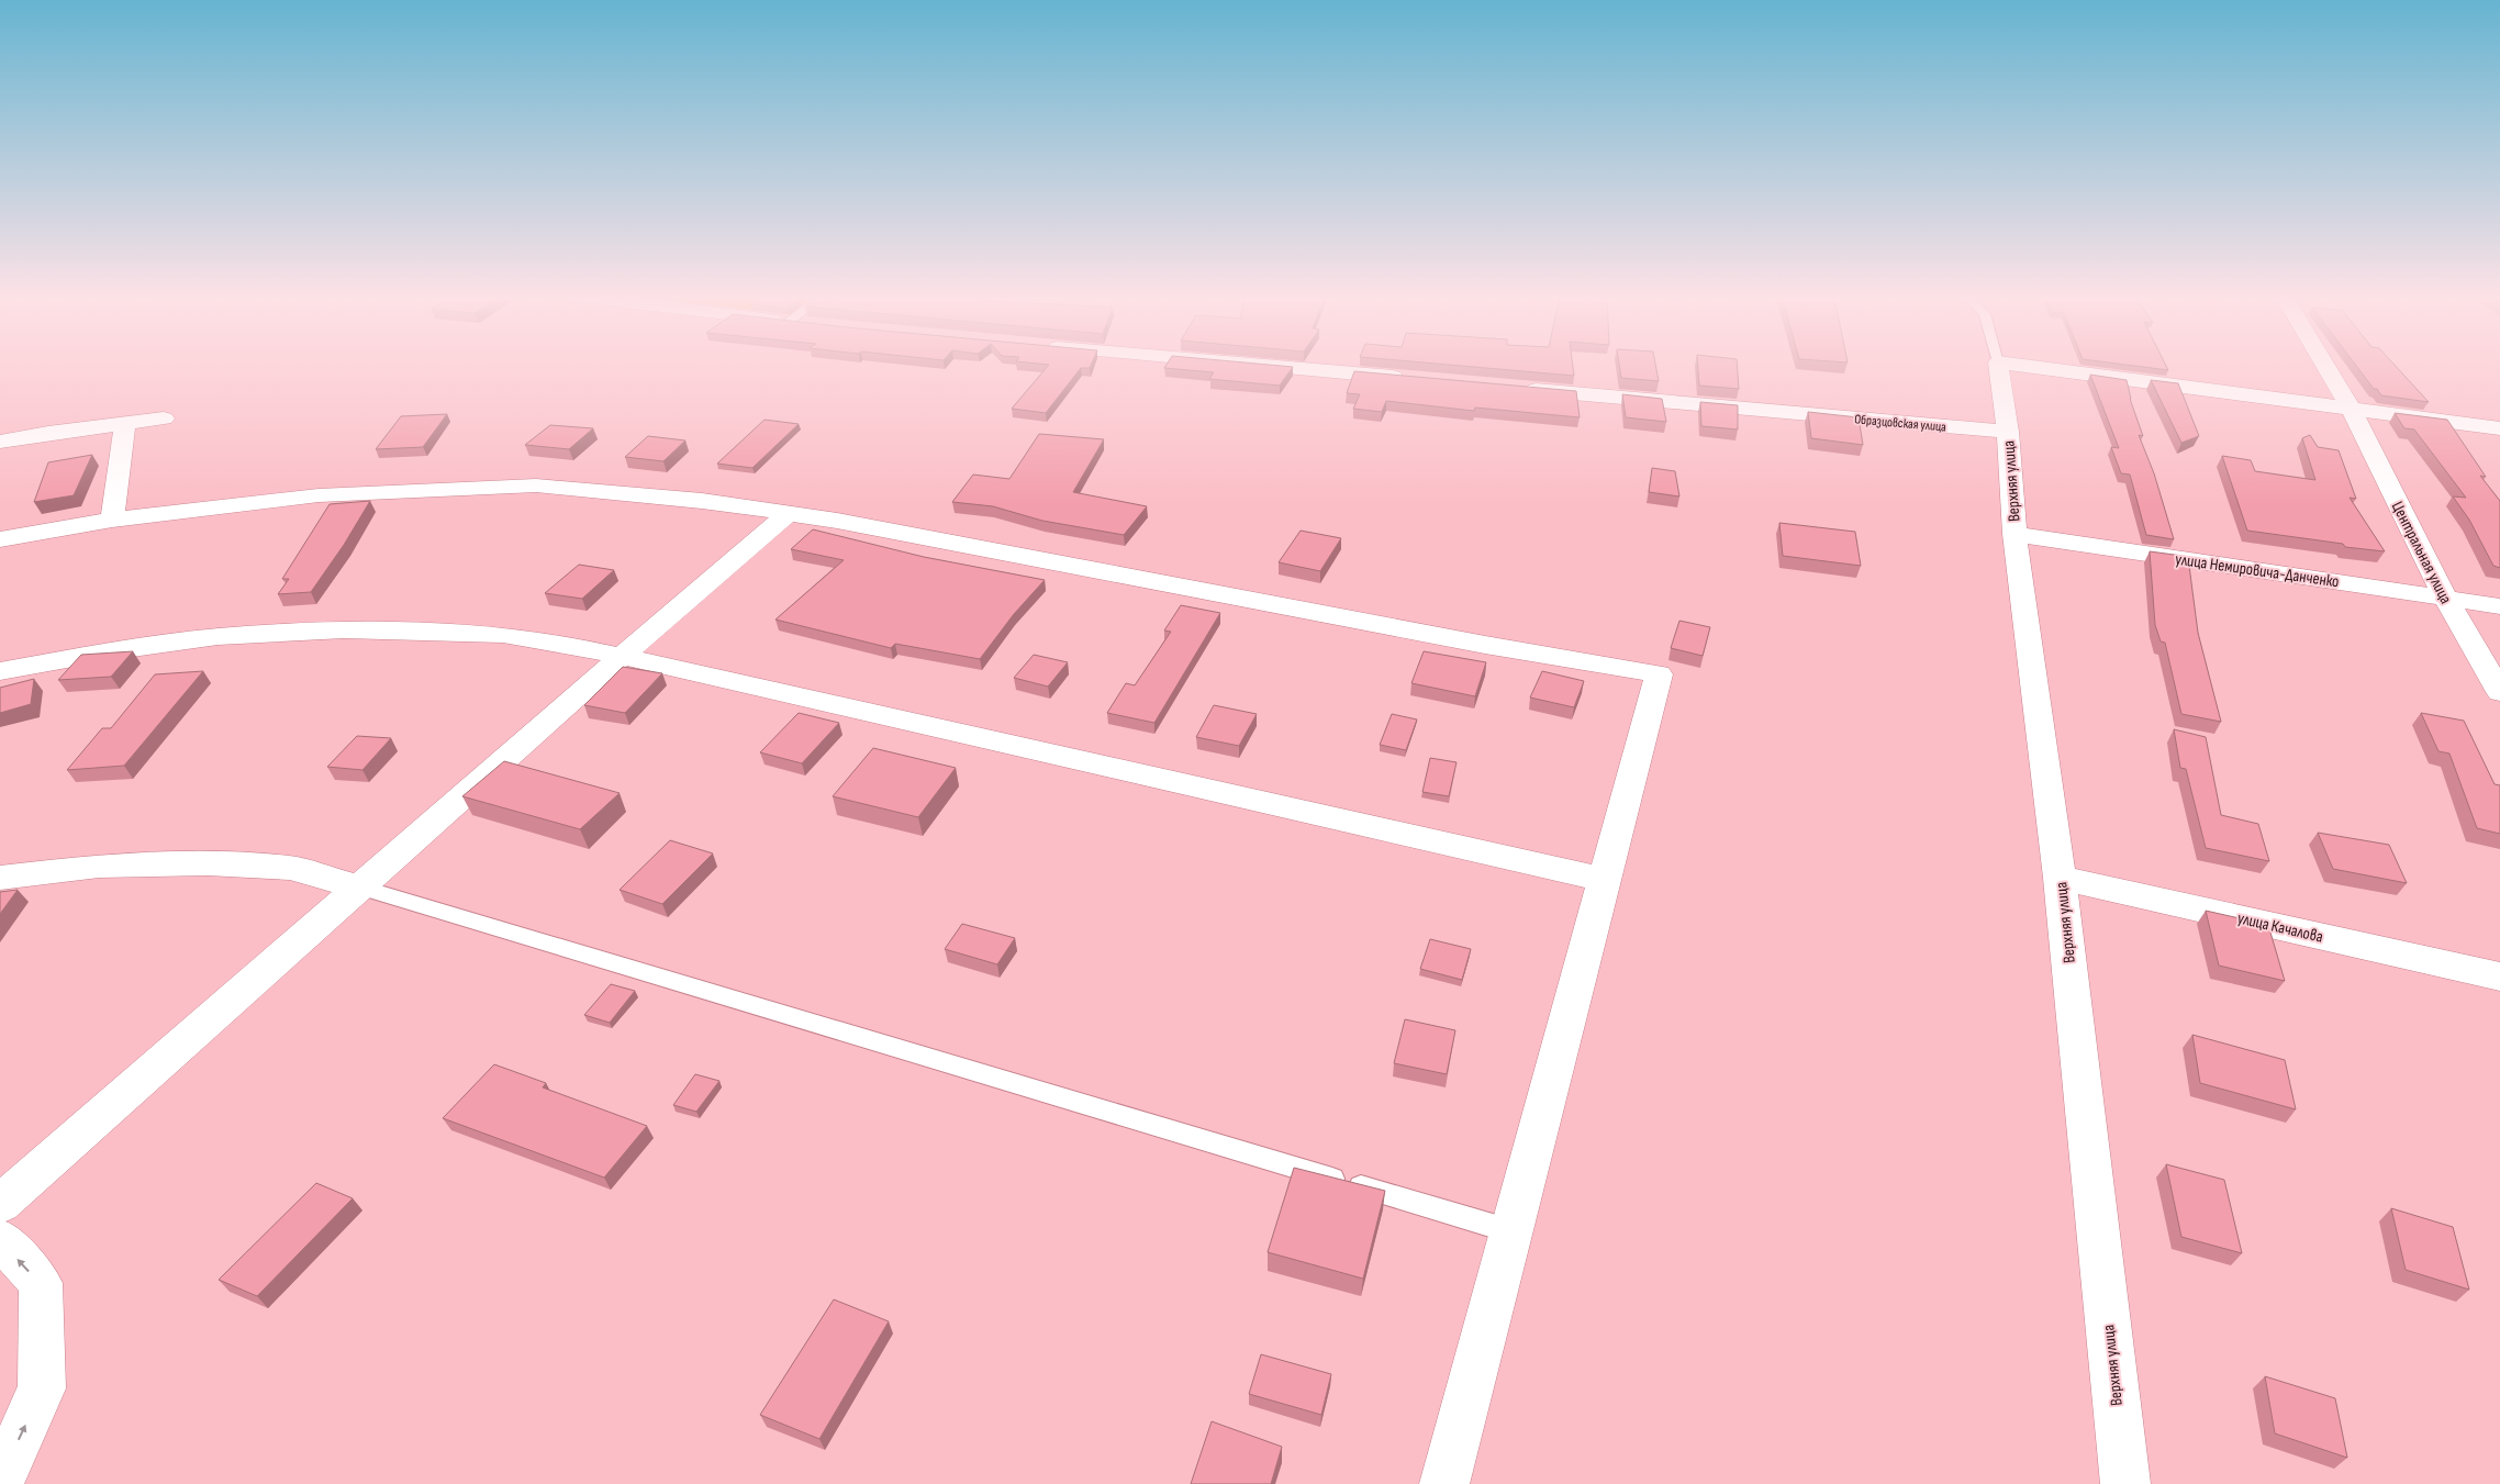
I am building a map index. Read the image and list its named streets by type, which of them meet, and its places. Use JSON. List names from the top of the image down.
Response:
{
  "streets": {
    "street": [
      "Образцовская улица",
      "Верхняя улица",
      "Центральная улица",
      "улица Немировича-Данченко",
      "улица Качалова"
    ]
  },
  "crossings": [
    ["Образцовская улица", "Верхняя улица"],
    ["Верхняя улица", "улица Немировича-Данченко"],
    ["Верхняя улица", "улица Качалова"],
    ["Центральная улица", "улица Немировича-Данченко"]
  ]
}
